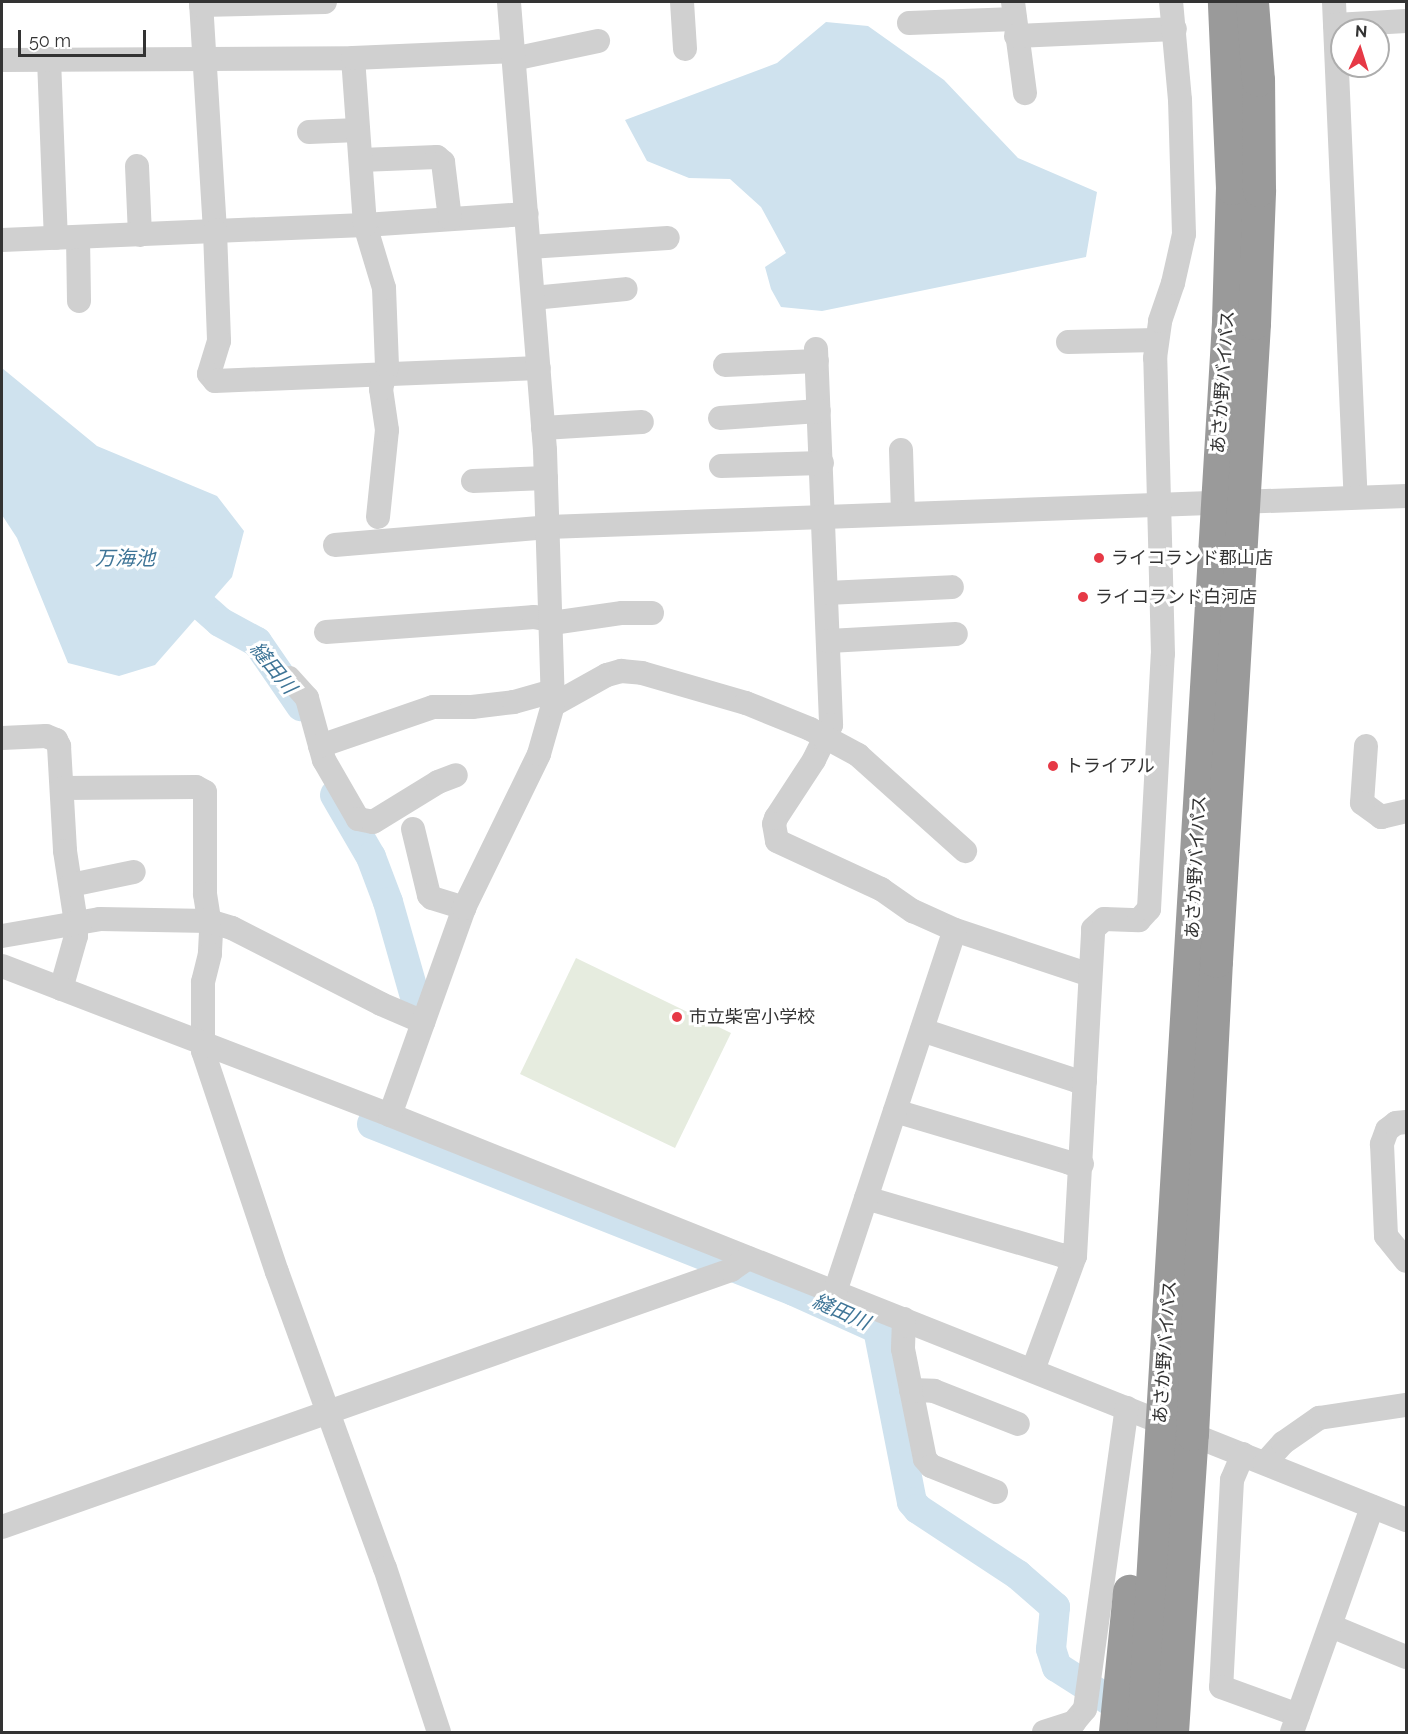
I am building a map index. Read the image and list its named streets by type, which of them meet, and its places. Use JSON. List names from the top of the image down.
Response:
{
  "streets": {
    "highway": ["あさか野バイパス"]
  },
  "water": ["万海池", "縫田川"],
  "places": [
    "ライコランド郡山店",
    "ライコランド白河店",
    "トライアル",
    "市立柴宮小学校"
  ],
  "scale_bar": "50 m",
  "north": "top"
}
